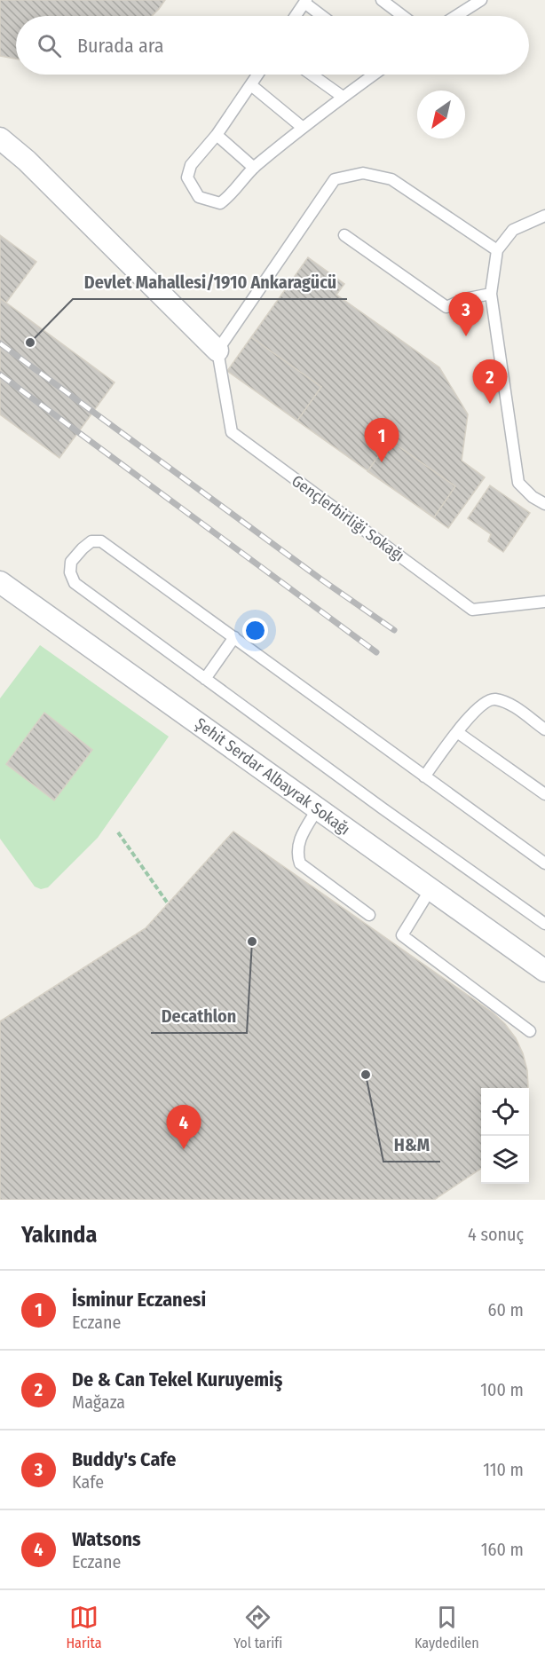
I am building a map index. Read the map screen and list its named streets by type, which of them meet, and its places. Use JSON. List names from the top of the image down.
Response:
{
  "streets": {
    "street": ["Şehit Serdar Albayrak Sokağı"],
    "lane": ["Gençlerbirliği Sokağı"]
  },
  "places": ["Devlet Mahallesi/1910 Ankaragücü", "Decathlon", "H&M"],
  "north": "bottom left",
  "page": {
    "search": "Burada ara",
    "pins": [
      "3",
      "2",
      "1",
      "4"
    ],
    "heading": ["Yakında", "4 sonuç"],
    "list": [
      {
        "mark": "1",
        "name": "İsminur Eczanesi",
        "note": "Eczane",
        "value": "60 m"
      },
      {
        "mark": "2",
        "name": "De & Can Tekel Kuruyemiş",
        "note": "Mağaza",
        "value": "100 m"
      },
      {
        "mark": "3",
        "name": "Buddy's Cafe",
        "note": "Kafe",
        "value": "110 m"
      },
      {
        "mark": "4",
        "name": "Watsons",
        "note": "Eczane",
        "value": "160 m"
      }
    ],
    "nav": ["Harita", "Yol tarifi", "Kaydedilen"]
  }
}
